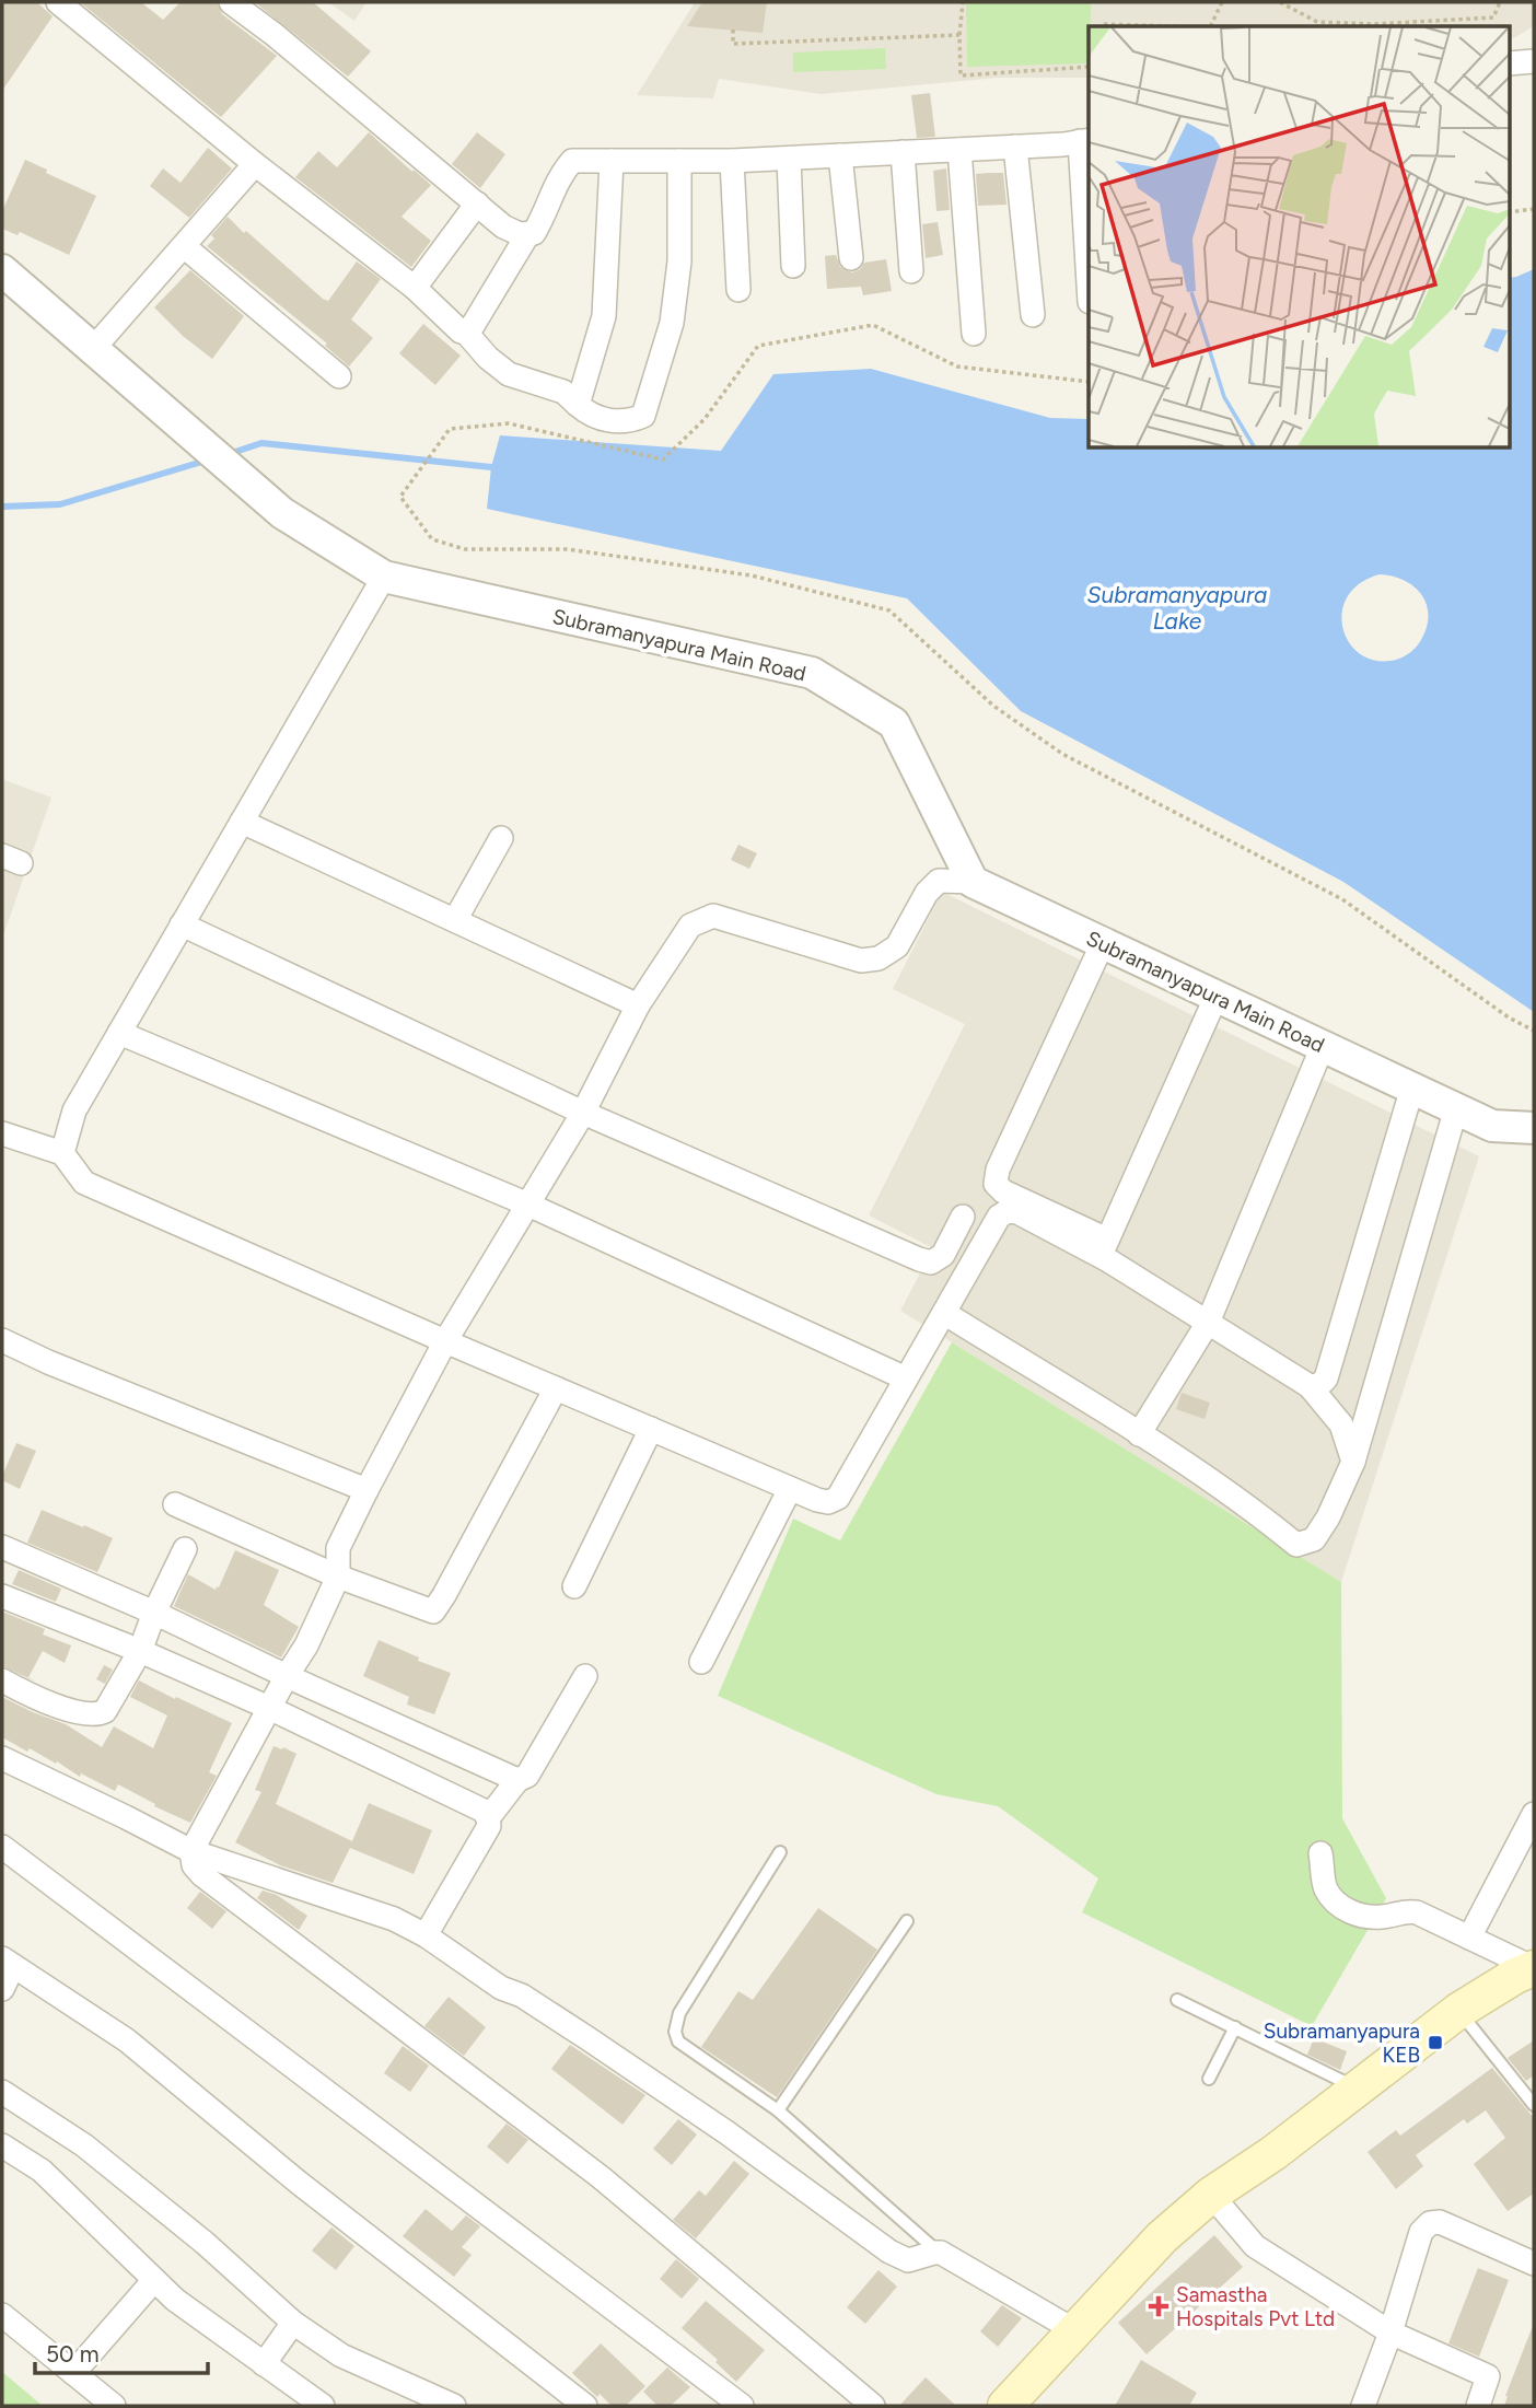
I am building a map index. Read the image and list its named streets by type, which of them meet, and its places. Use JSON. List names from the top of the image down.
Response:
{
  "streets": {
    "street": ["Subramanyapura Main Road"]
  },
  "water": ["Subramanyapura Lake"],
  "places": {
    "transit": ["Subramanyapura KEB"],
    "health": ["Samastha Hospitals Pvt Ltd"]
  },
  "scale_bar": "50 m"
}
